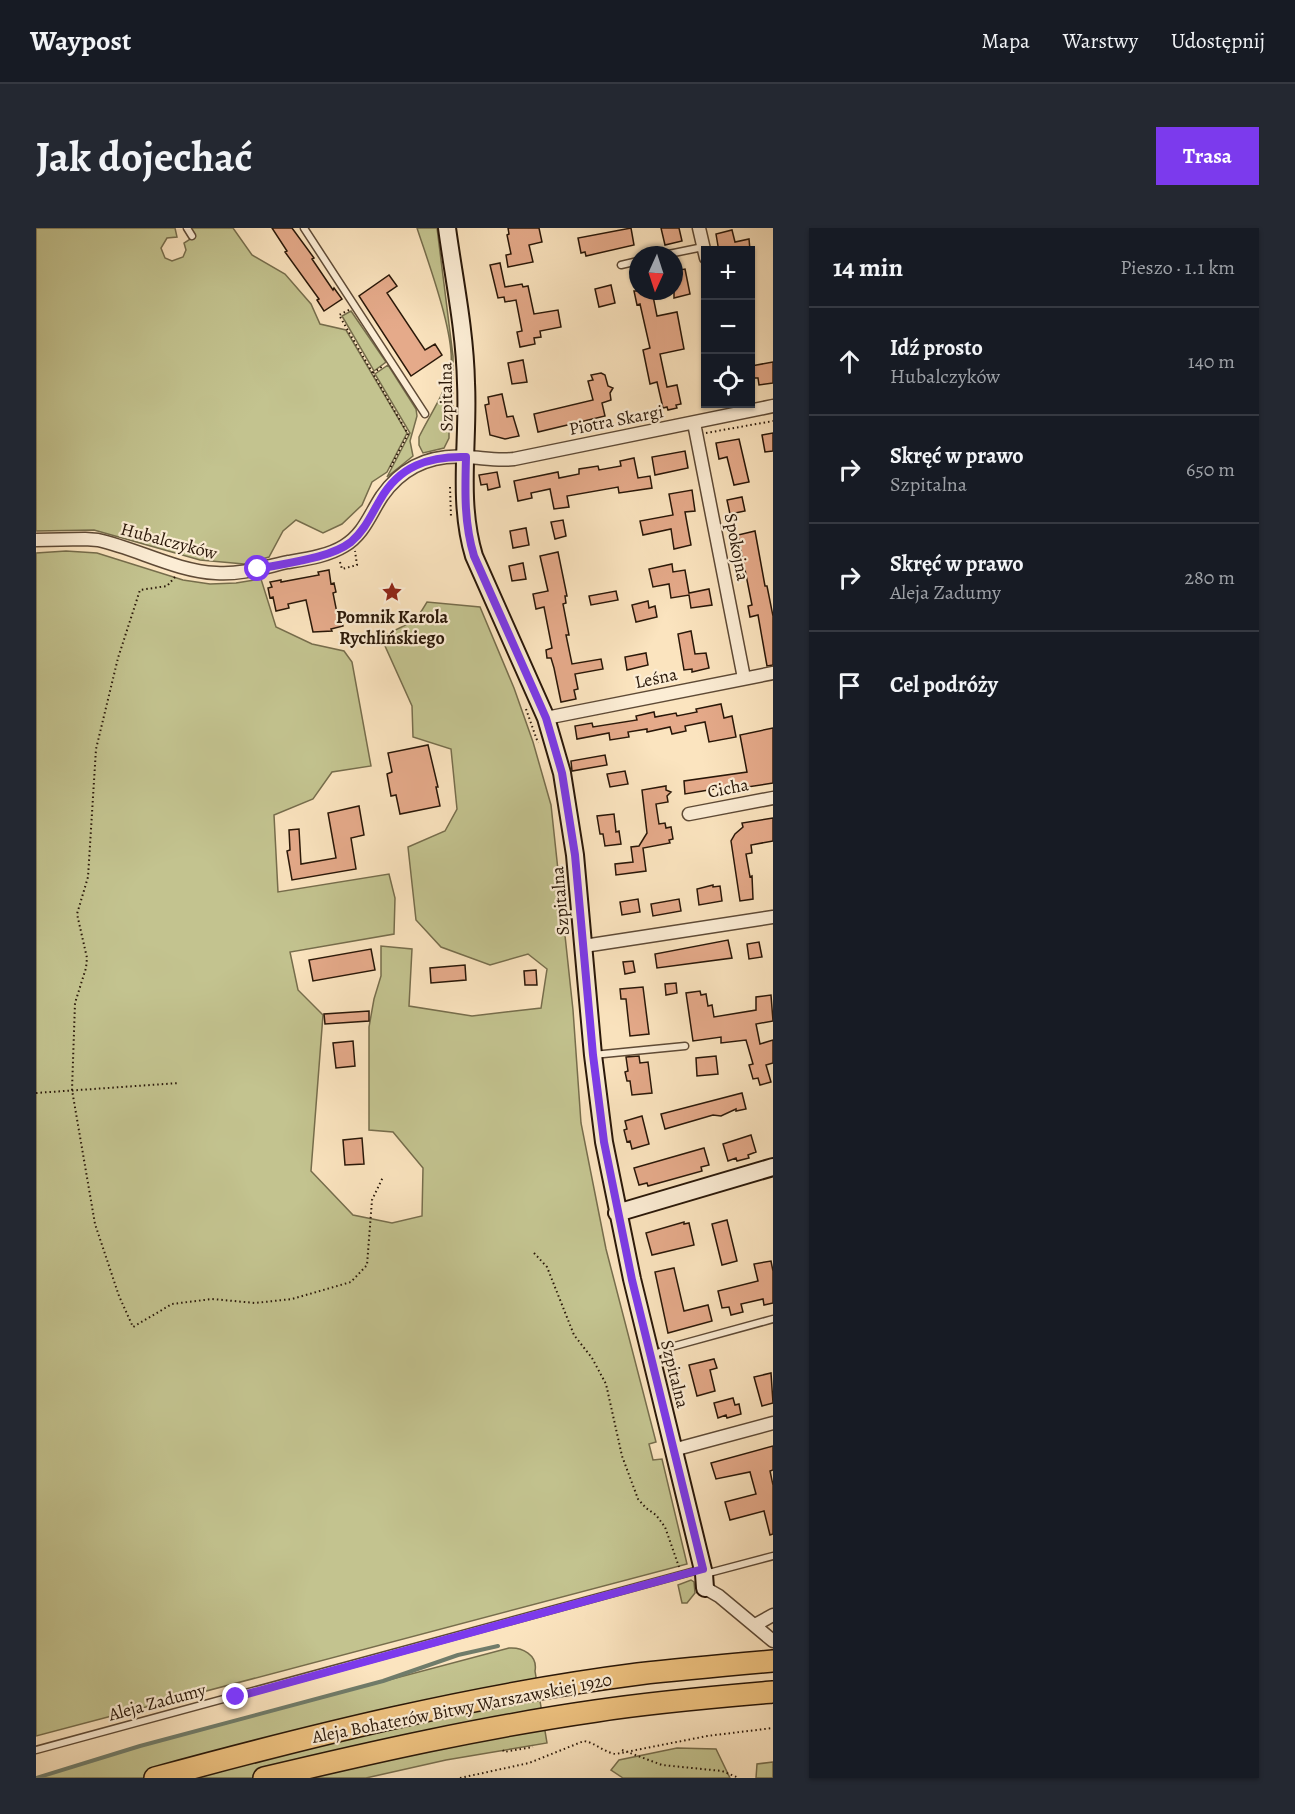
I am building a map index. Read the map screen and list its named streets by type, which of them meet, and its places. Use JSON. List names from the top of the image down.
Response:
{
  "streets": {
    "highway": ["Aleja Bohaterów Bitwy Warszawskiej 1920"],
    "street": [
      "Szpitalna",
      "Piotra Skargi",
      "Hubalczyków",
      "Spokojna",
      "Leśna",
      "Cicha"
    ],
    "lane": ["Aleja Zadumy"]
  },
  "crossings": [
    ["Szpitalna", "Piotra Skargi"],
    ["Szpitalna", "Hubalczyków"],
    ["Szpitalna", "Leśna"],
    ["Szpitalna", "Aleja Zadumy"],
    ["Piotra Skargi", "Hubalczyków"],
    ["Piotra Skargi", "Spokojna"],
    ["Spokojna", "Leśna"]
  ],
  "places": {
    "place": ["Pomnik Karola Rychlińskiego"]
  },
  "north": "bottom",
  "page": {
    "header": "Waypost",
    "nav": ["Mapa", "Warstwy", "Udostępnij"],
    "buttons": "Trasa",
    "title": "Jak dojechać",
    "heading": ["14 min", "Pieszo · 1.1 km"],
    "map_buttons": ["+", "−"],
    "list": [
      ["Idź prosto", "Hubalczyków", "140 m"],
      ["Skręć w prawo", "Szpitalna", "650 m"],
      ["Skręć w prawo", "Aleja Zadumy", "280 m"],
      "Cel podróży"
    ]
  }
}
